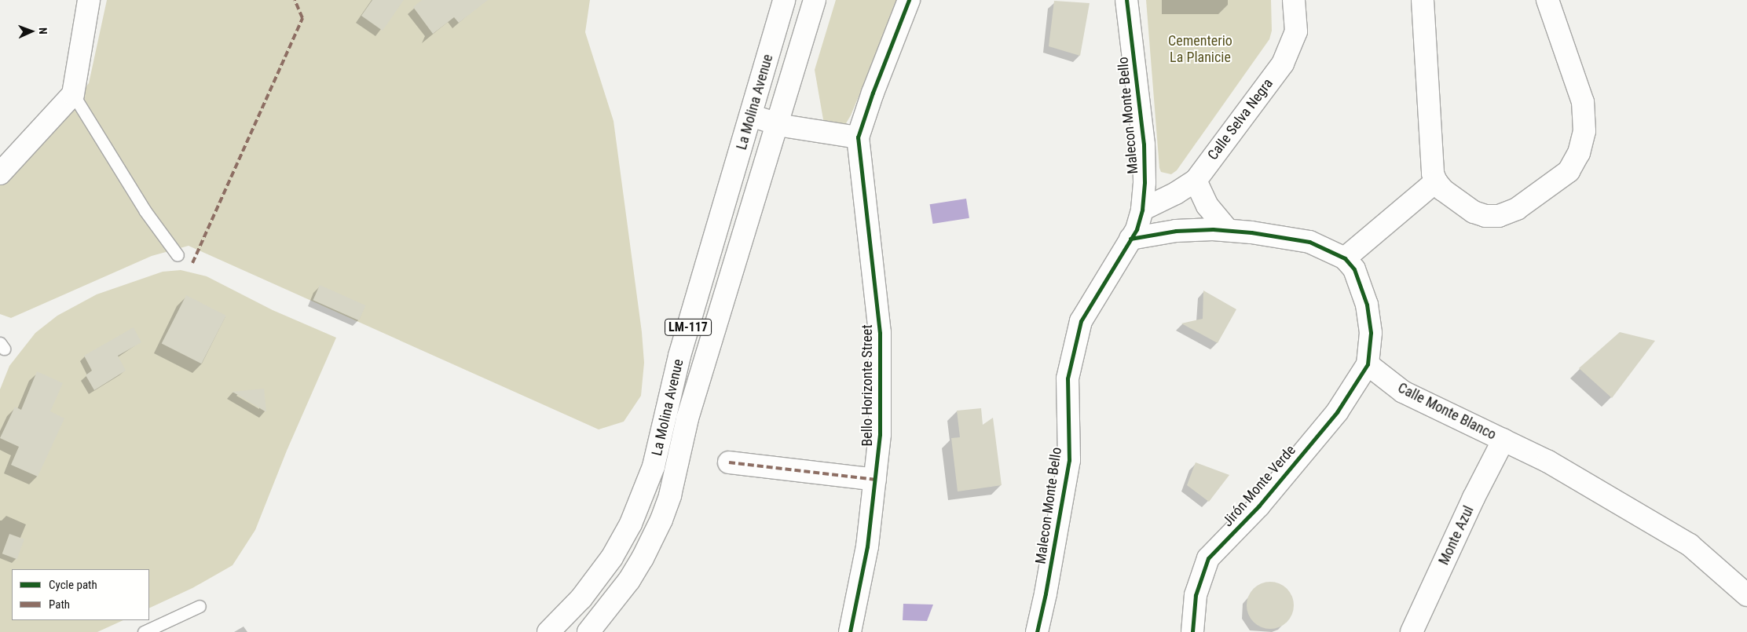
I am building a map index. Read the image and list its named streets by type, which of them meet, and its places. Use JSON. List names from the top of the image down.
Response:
{
  "streets": {
    "street": [
      "La Molina Avenue",
      "Malecon Monte Bello",
      "Calle Selva Negra",
      "LM-117",
      "Bello Horizonte Street",
      "Calle Monte Blanco",
      "Jirón Monte Verde",
      "Monte Azul"
    ]
  },
  "crossings": [
    ["Malecon Monte Bello", "Calle Selva Negra"],
    ["Calle Monte Blanco", "Jirón Monte Verde"],
    ["Calle Monte Blanco", "Monte Azul"]
  ],
  "parks": ["Cementerio La Planicie"],
  "legend": ["Cycle path", "Path"],
  "north": "right"
}
